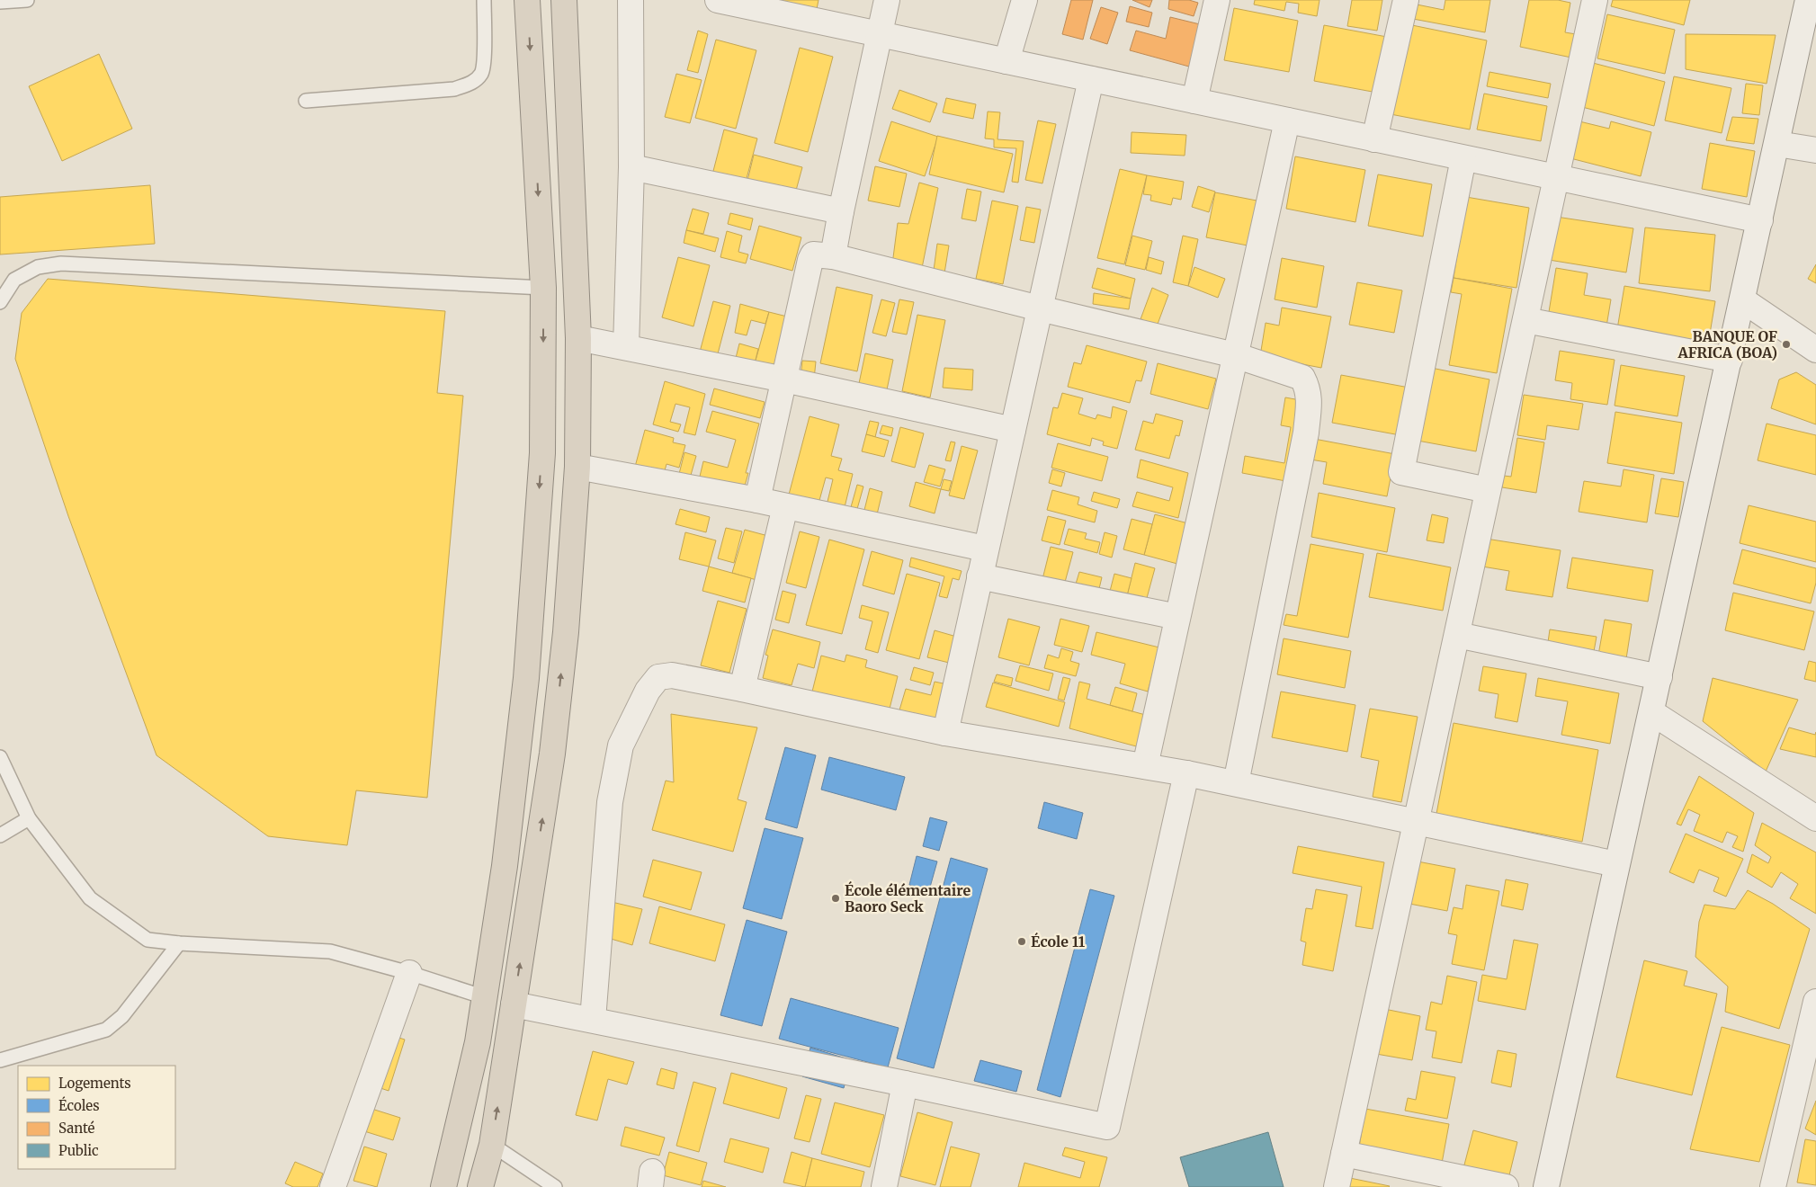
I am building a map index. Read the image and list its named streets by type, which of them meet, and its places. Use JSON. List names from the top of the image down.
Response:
{
  "places": ["BANQUE OF AFRICA (BOA)", "École élémentaire Baoro Seck", "École 11"],
  "legend": [
    "Logements",
    "Écoles",
    "Santé",
    "Public"
  ]
}
